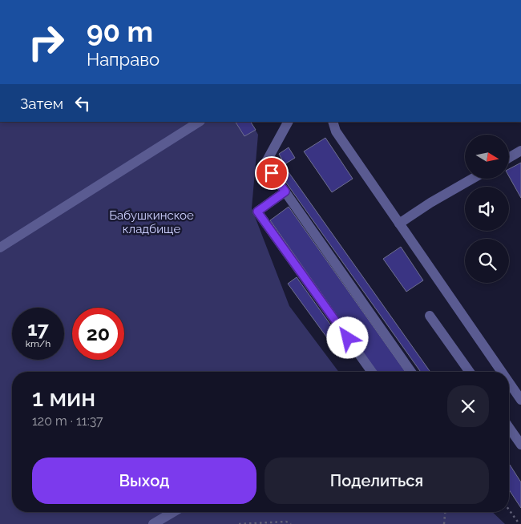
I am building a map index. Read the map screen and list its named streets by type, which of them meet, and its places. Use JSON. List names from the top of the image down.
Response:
{
  "parks": ["Бабушкинское кладбище"],
  "north": "right",
  "page": {
    "turn": ["90 m", "Направо"],
    "then": "Затем",
    "speed": "17 km/h",
    "limit": "20",
    "heading": ["1 мин", "120 m · 11:37"],
    "buttons": ["Выход", "Поделиться"]
  }
}
